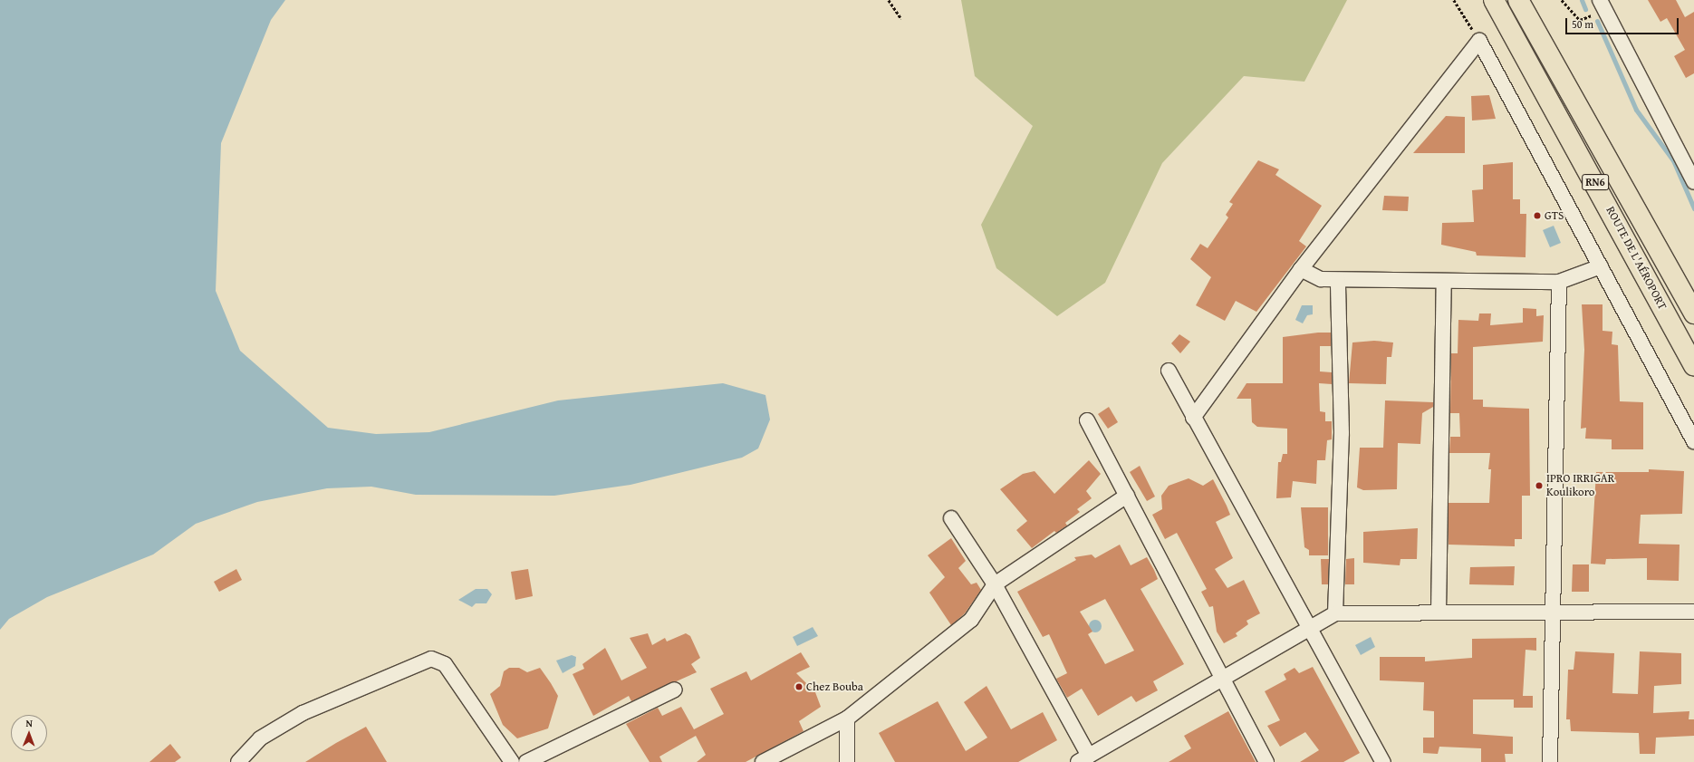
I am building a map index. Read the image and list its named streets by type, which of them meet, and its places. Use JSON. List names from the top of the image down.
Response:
{
  "streets": {
    "highway": ["RN6", "ROUTE DE L'AÉROPORT"]
  },
  "places": ["GTS", "IPRO IRRIGAR Koulikoro", "Chez Bouba"],
  "scale_bar": "50 m",
  "north": "top"
}
